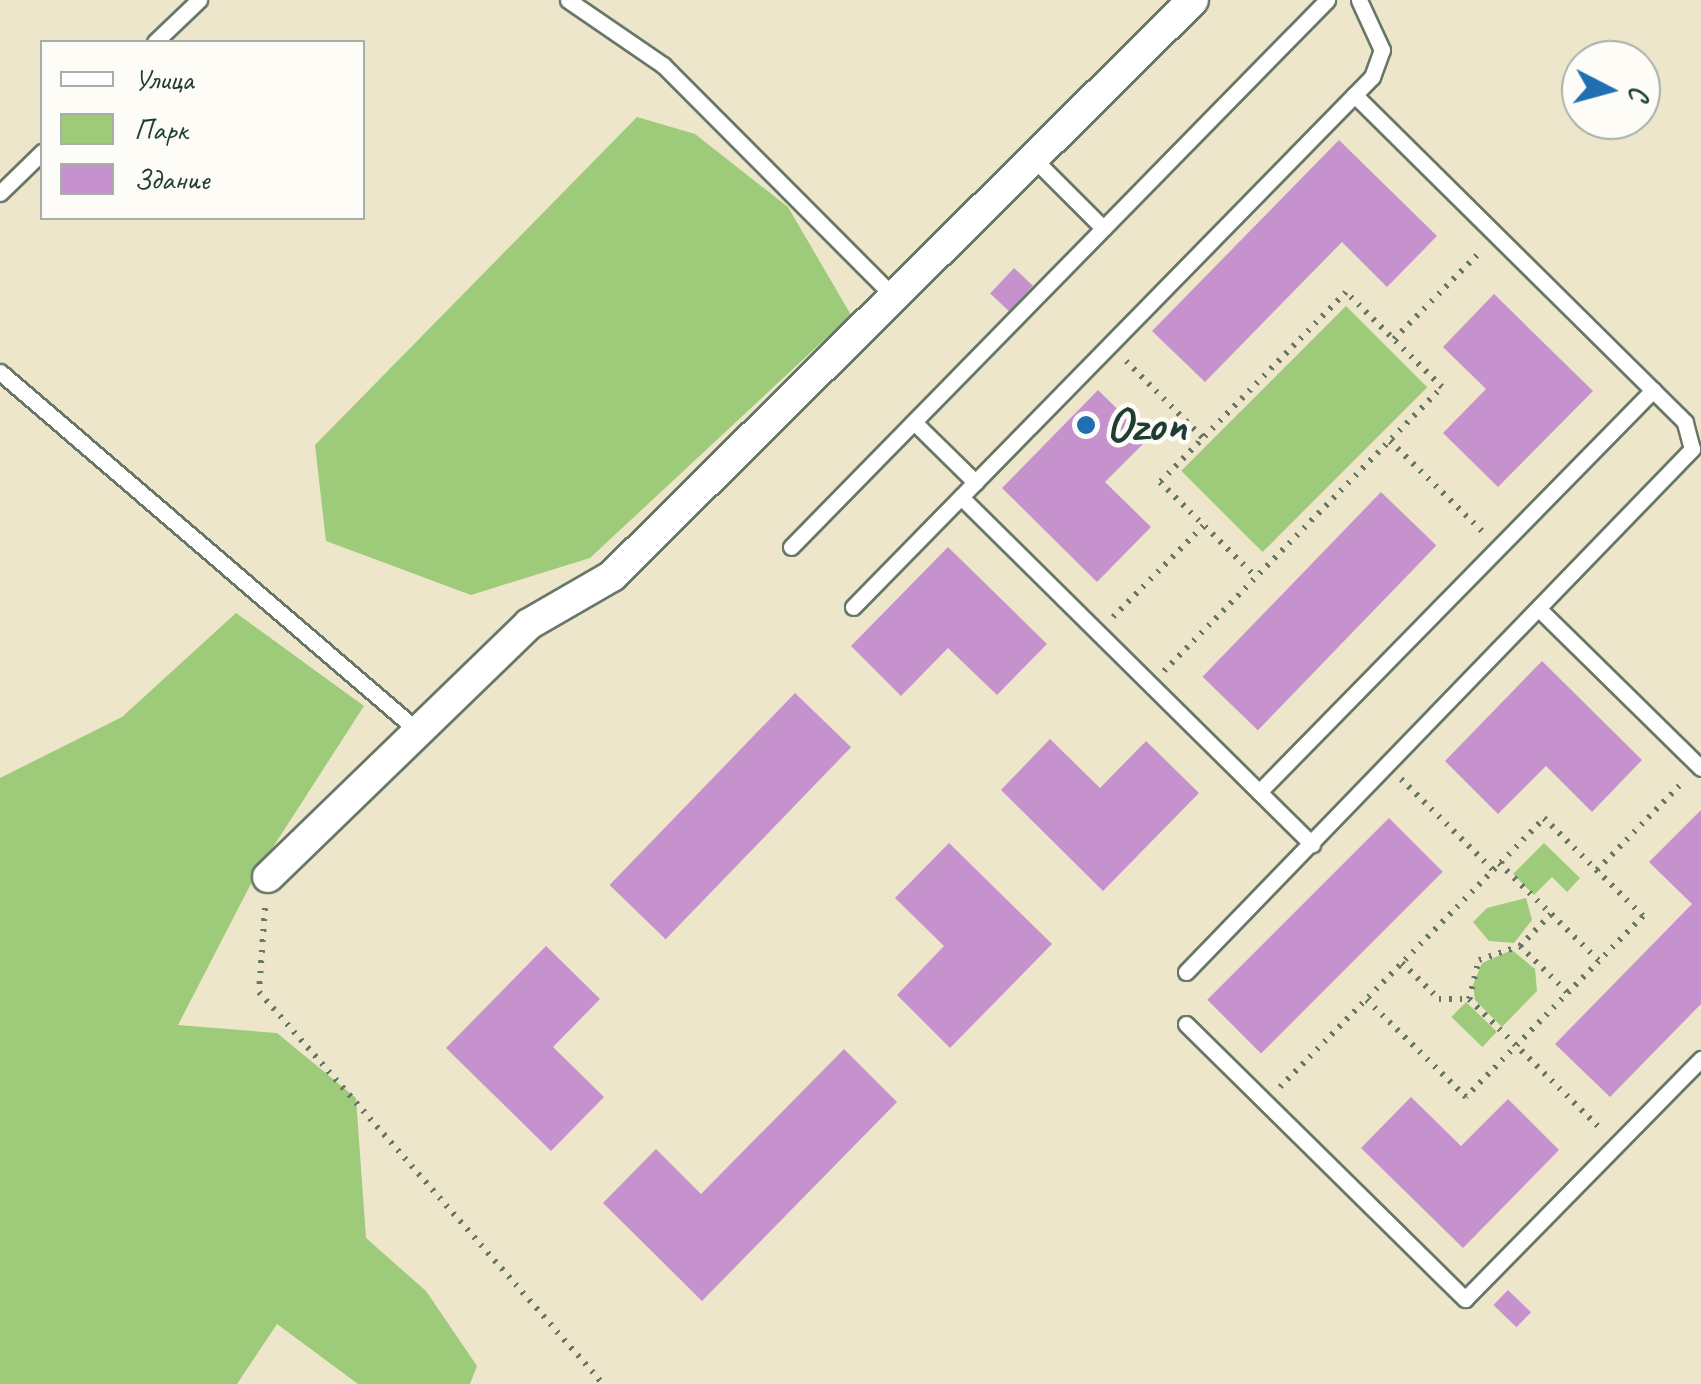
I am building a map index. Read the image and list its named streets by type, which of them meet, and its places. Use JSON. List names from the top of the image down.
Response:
{
  "places": ["Ozon"],
  "legend": ["Улица", "Парк", "Здание"],
  "north": "right"
}
